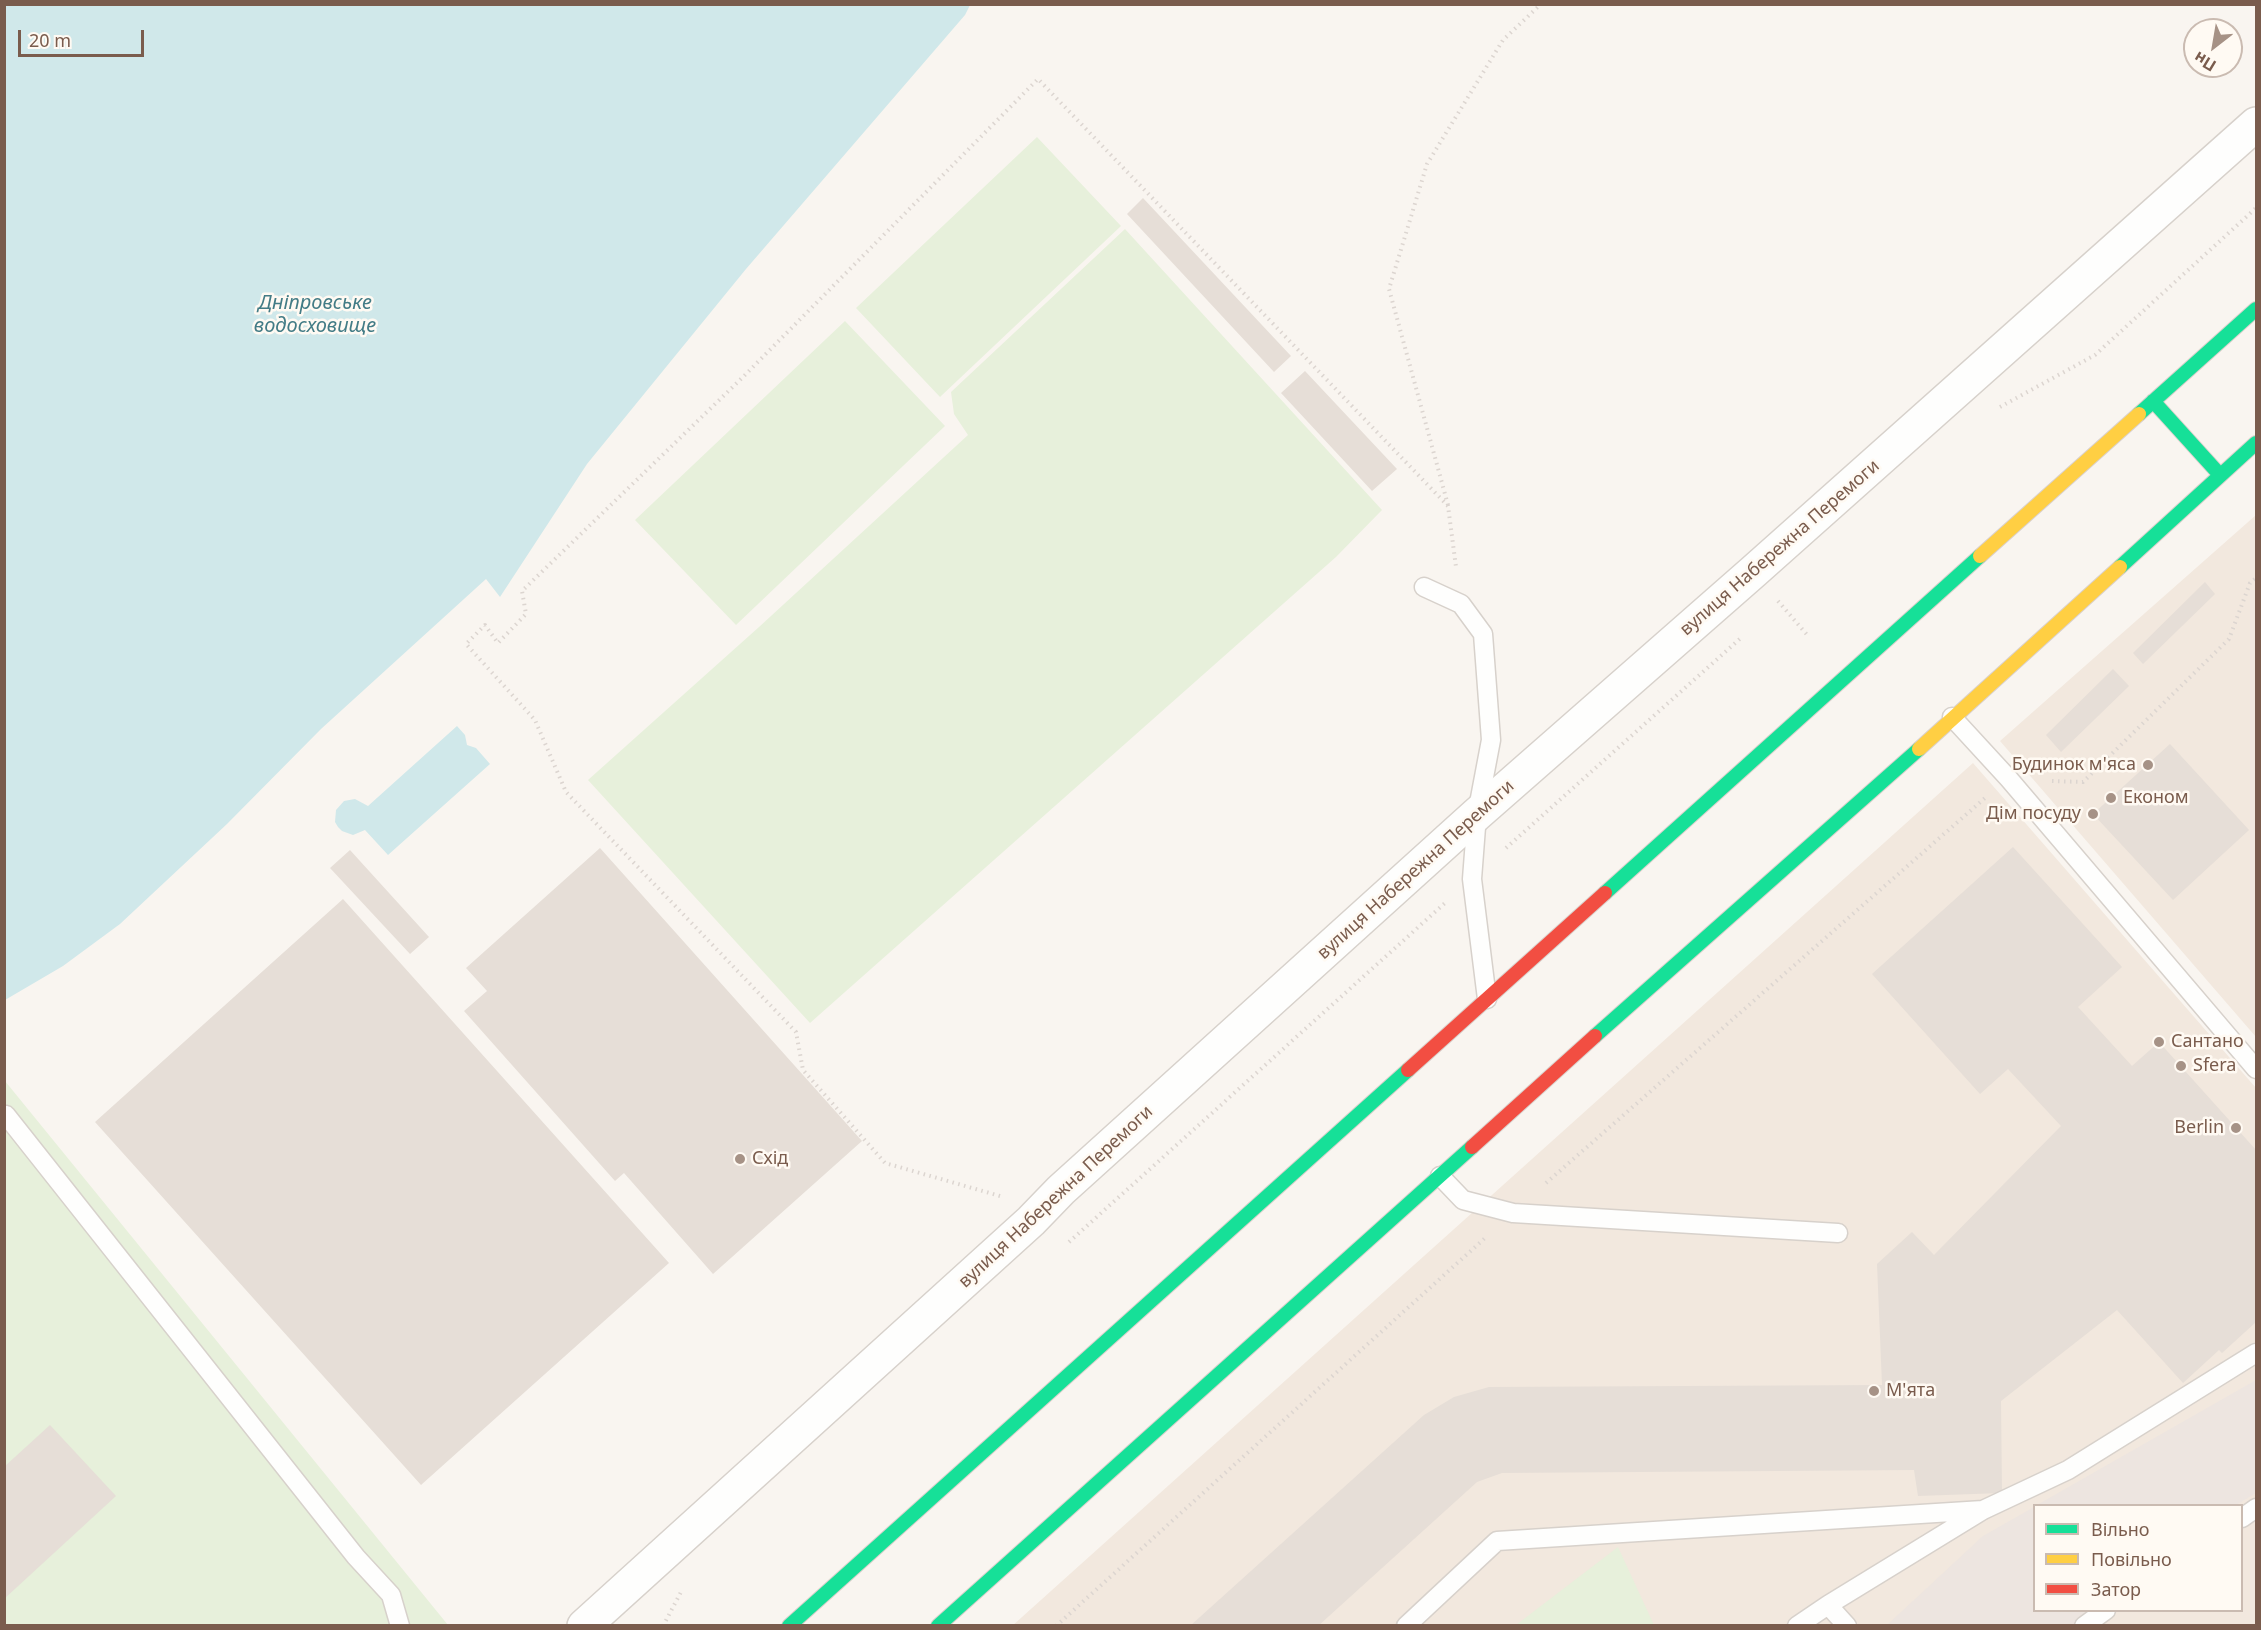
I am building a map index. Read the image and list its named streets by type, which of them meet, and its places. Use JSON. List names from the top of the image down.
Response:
{
  "streets": {
    "street": ["вулиця Набережна Перемоги"]
  },
  "water": ["Дніпровське водосховище"],
  "places": [
    "Будинок м'яса",
    "Економ",
    "Дім посуду",
    "Сантано",
    "Sfera",
    "Berlin",
    "Схід",
    "М'ята"
  ],
  "legend": ["Вільно", "Повільно", "Затор"],
  "scale_bar": "20 m",
  "north": "bottom left"
}
